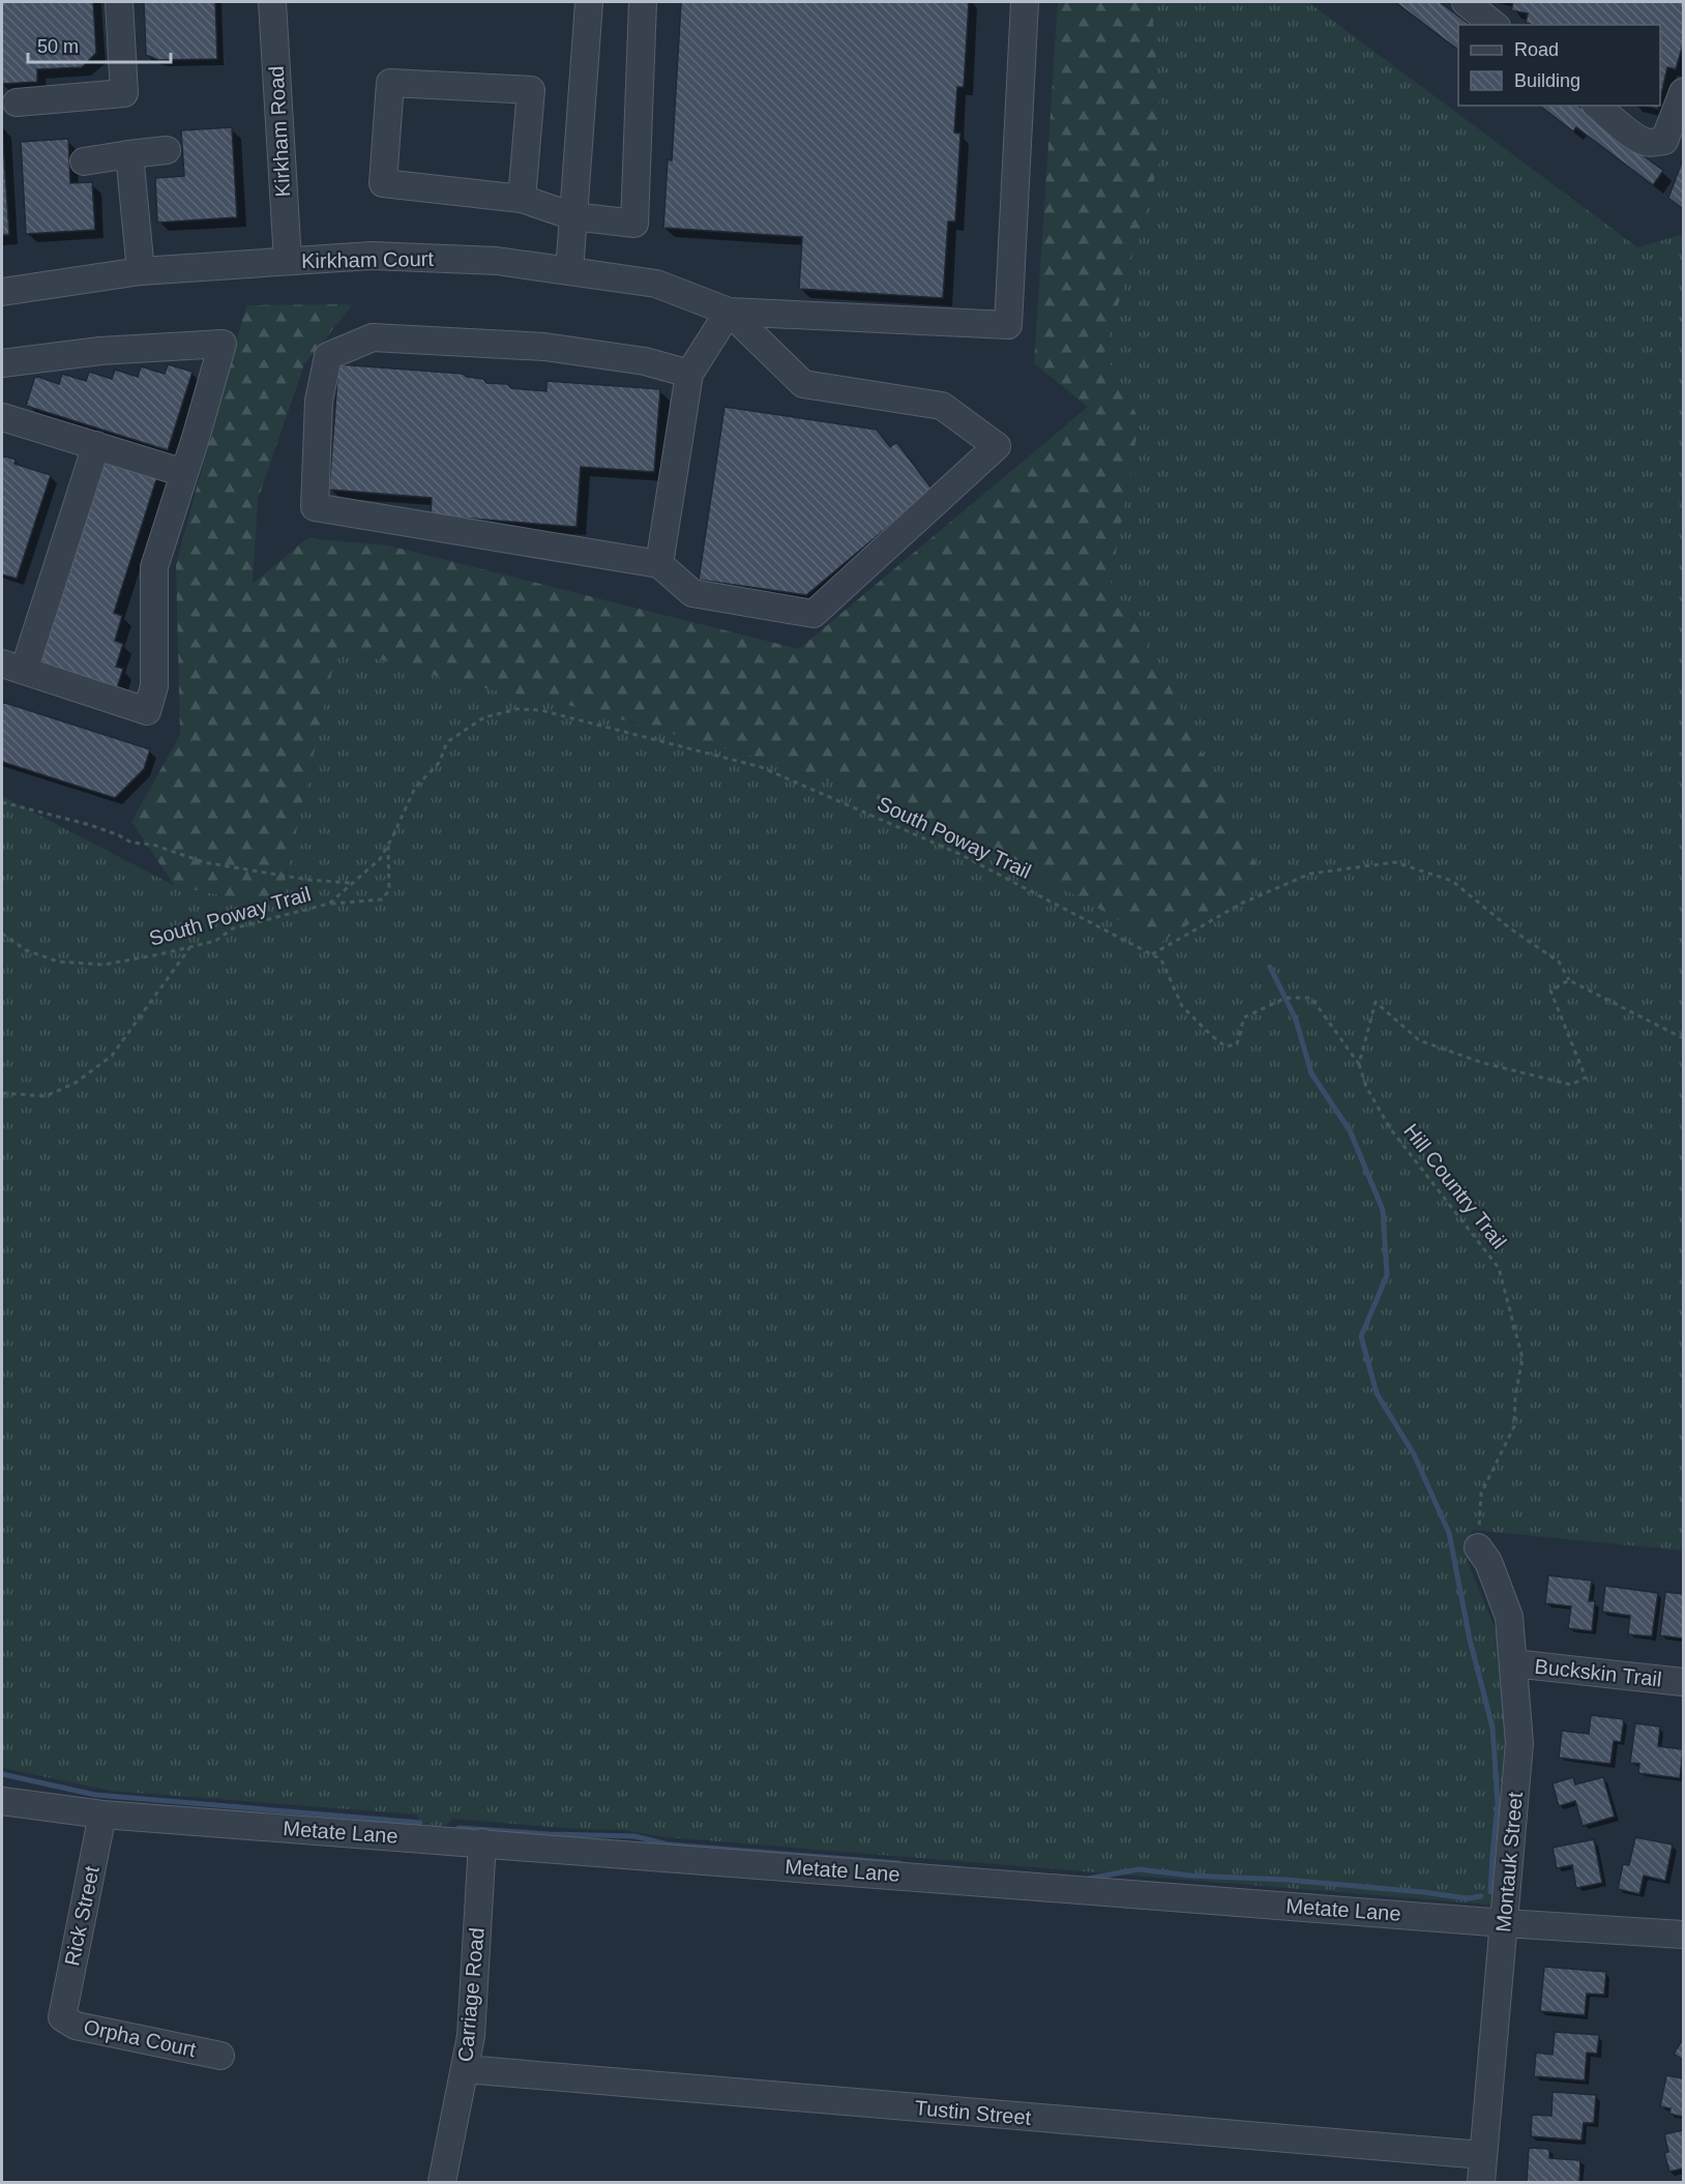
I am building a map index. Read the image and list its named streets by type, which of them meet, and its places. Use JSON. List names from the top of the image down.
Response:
{
  "streets": {
    "street": [
      "Kirkham Road",
      "Kirkham Court",
      "Buckskin Trail",
      "Metate Lane",
      "Montauk Street",
      "Rick Street",
      "Carriage Road",
      "Orpha Court",
      "Tustin Street"
    ],
    "path": ["South Poway Trail", "Hill Country Trail"]
  },
  "crossings": [
    ["Kirkham Road", "Kirkham Court"],
    ["South Poway Trail", "Hill Country Trail"],
    ["Hill Country Trail", "Montauk Street"],
    ["Buckskin Trail", "Montauk Street"],
    ["Metate Lane", "Montauk Street"],
    ["Metate Lane", "Rick Street"],
    ["Metate Lane", "Carriage Road"],
    ["Montauk Street", "Tustin Street"],
    ["Rick Street", "Orpha Court"],
    ["Carriage Road", "Tustin Street"]
  ],
  "legend": ["Road", "Building"],
  "scale_bar": "50 m"
}
